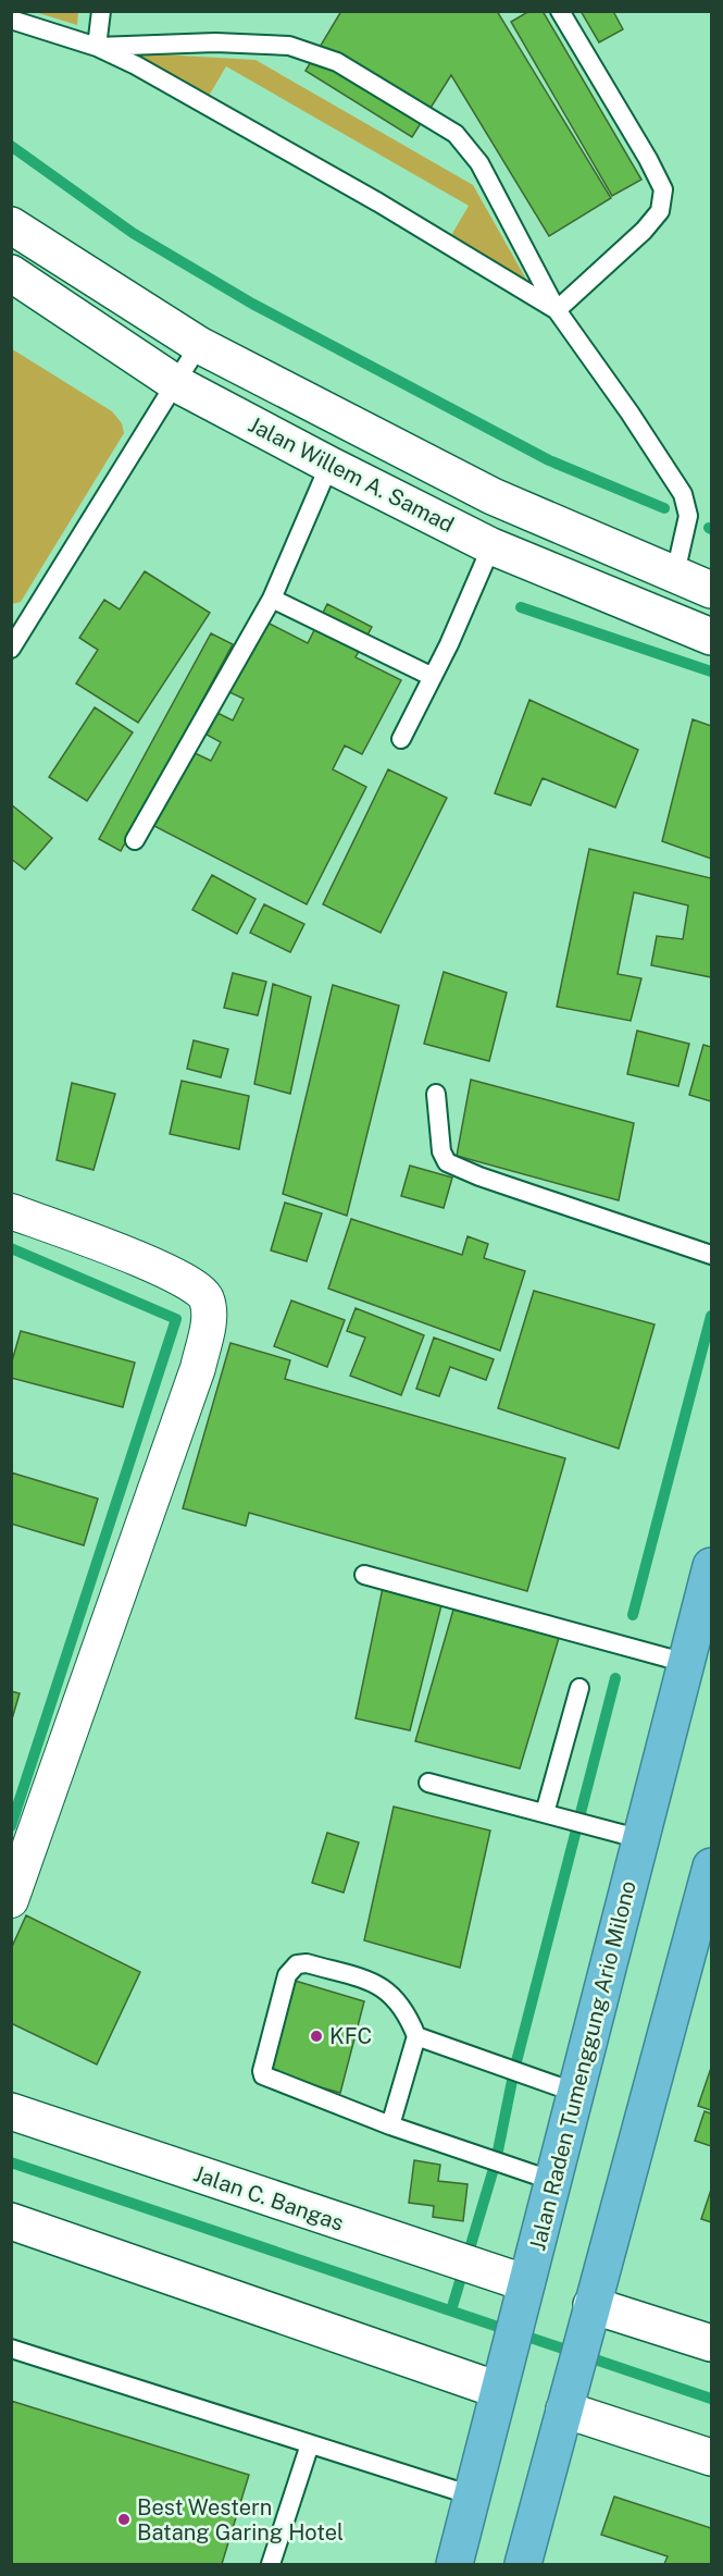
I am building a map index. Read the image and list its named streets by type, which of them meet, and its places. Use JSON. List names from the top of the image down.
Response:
{
  "streets": {
    "highway": ["Jalan Raden Tumenggung Ario Milono"],
    "main road": ["Jalan Willem A. Samad", "Jalan C. Bangas"]
  },
  "crossings": [
    ["Jalan Raden Tumenggung Ario Milono", "Jalan C. Bangas"]
  ],
  "places": ["KFC", "Best Western Batang Garing Hotel"]
}
